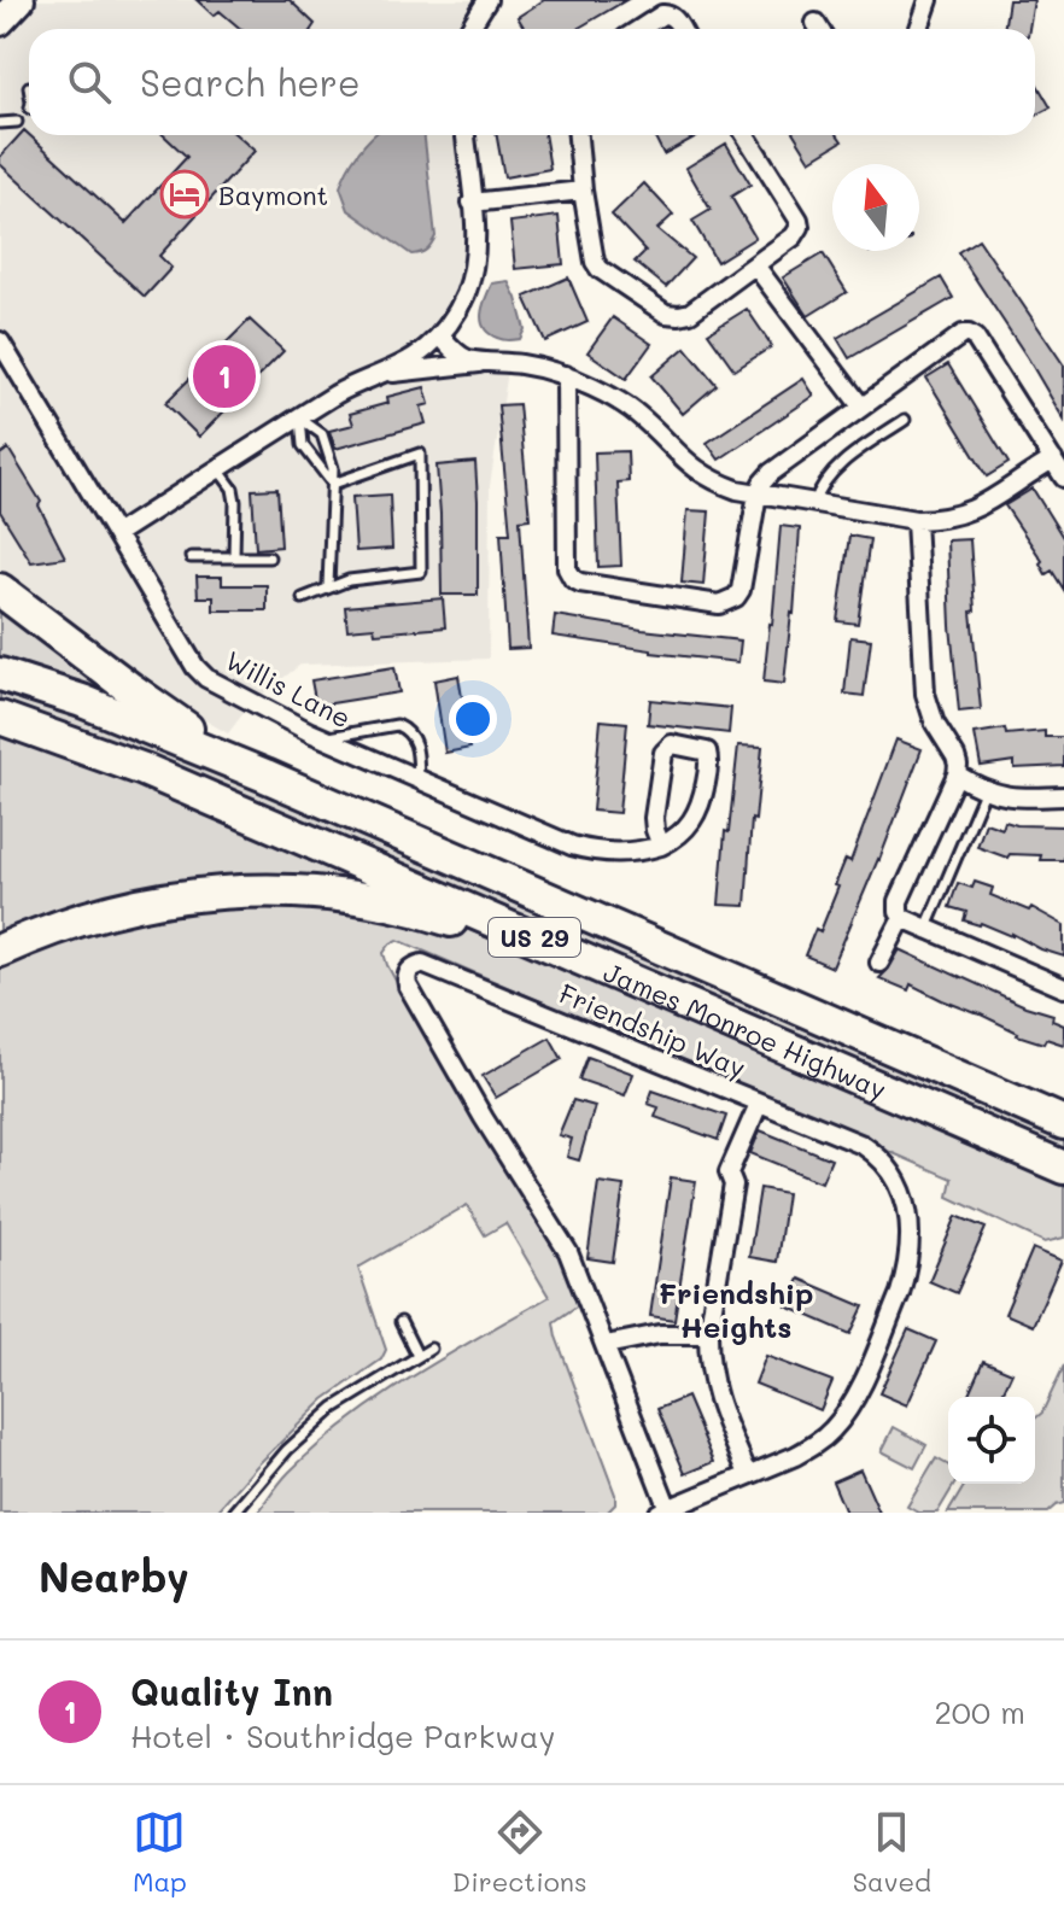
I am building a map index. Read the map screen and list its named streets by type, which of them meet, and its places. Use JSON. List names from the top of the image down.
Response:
{
  "streets": {
    "highway": ["US 29", "James Monroe Highway"],
    "street": ["Willis Lane", "Friendship Way"]
  },
  "districts": ["Friendship Heights"],
  "places": {
    "hotel": ["Baymont"]
  },
  "north": "top",
  "page": {
    "search": "Search here",
    "pins": "1",
    "heading": "Nearby",
    "list": [
      {
        "mark": "1",
        "name": "Quality Inn",
        "note": "Hotel · Southridge Parkway",
        "value": "200 m"
      }
    ],
    "nav": ["Map", "Directions", "Saved"]
  }
}
